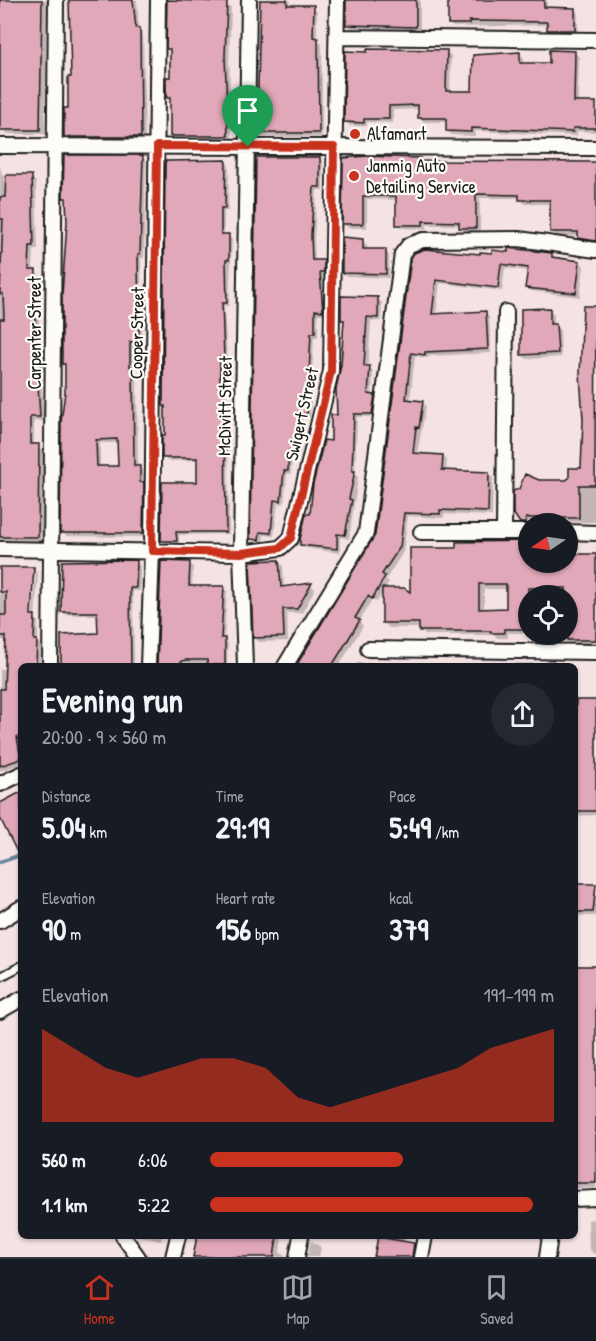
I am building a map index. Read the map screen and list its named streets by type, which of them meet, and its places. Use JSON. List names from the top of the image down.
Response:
{
  "streets": {
    "street": [
      "Carpenter Street",
      "Cooper Street",
      "McDivitt Street",
      "Swigert Street"
    ]
  },
  "crossings": [
    ["Carpenter Street", "Swigert Street"],
    ["Cooper Street", "Swigert Street"],
    ["McDivitt Street", "Swigert Street"]
  ],
  "places": ["Alfamart", "Janmig Auto Detailing Service"],
  "north": "left",
  "page": {
    "heading": ["Evening run", "20:00 · 9 × 560 m"],
    "stats": [
      ["Distance", "5.04 km"],
      ["Time", "29:19"],
      ["Pace", "5:49 /km"],
      ["Elevation", "90 m"],
      ["Heart rate", "156 bpm"],
      ["kcal", "379"]
    ],
    "chart": ["Elevation", "191–199 m"],
    "list": [
      {
        "name": "560 m",
        "note": "6:06"
      },
      {
        "name": "1.1 km",
        "note": "5:22"
      }
    ],
    "tabs": ["Home", "Map", "Saved"]
  }
}
